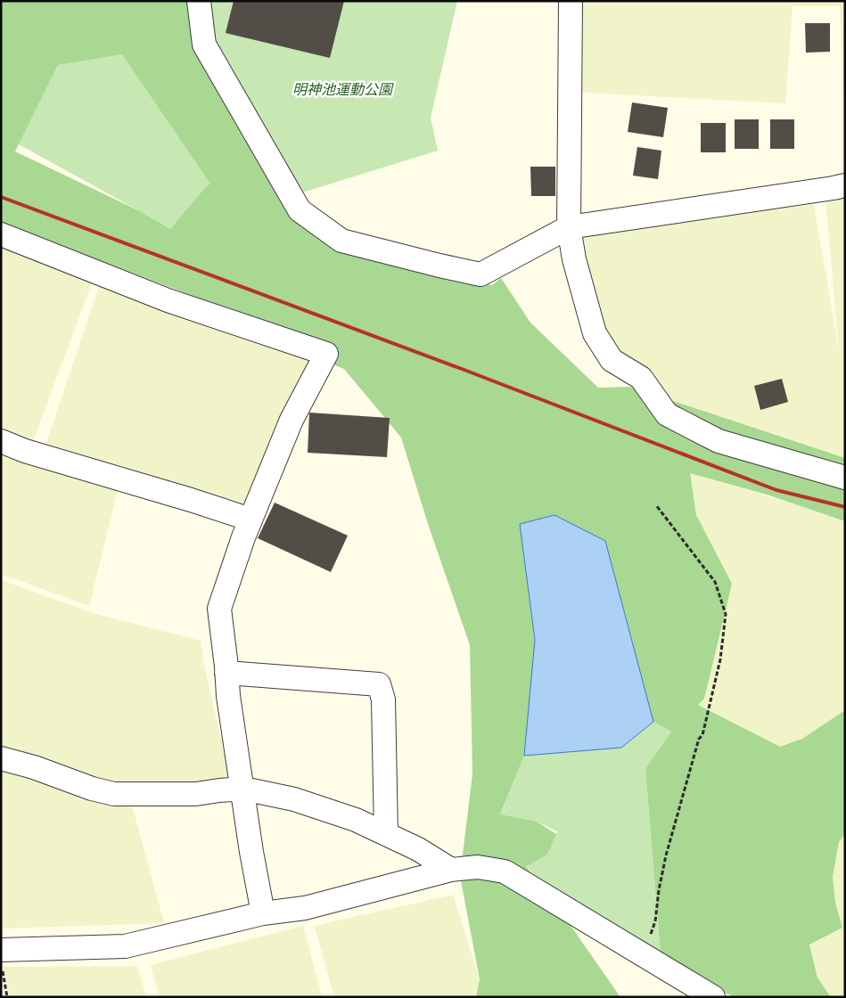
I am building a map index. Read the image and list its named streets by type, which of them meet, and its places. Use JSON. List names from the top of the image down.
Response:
{
  "parks": ["明神池運動公園"]
}
